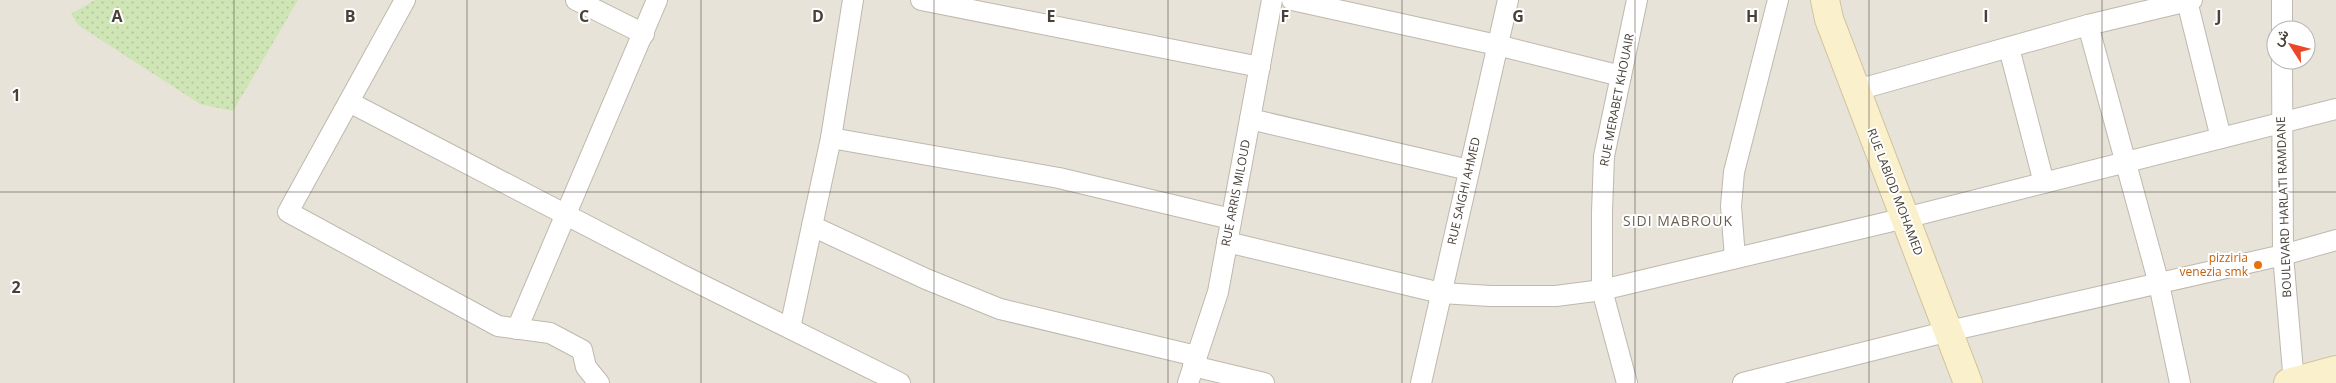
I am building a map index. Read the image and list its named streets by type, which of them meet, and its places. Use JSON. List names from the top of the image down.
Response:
{
  "streets": {
    "street": [
      "RUE MERABET KHOUAIR",
      "RUE SAIGHI AHMED",
      "RUE LABIOD MOHAMED",
      "RUE ARRIS MILOUD",
      "BOULEVARD HARLATI RAMDANE"
    ]
  },
  "districts": ["SIDI MABROUK"],
  "places": ["pizziria venezia smk"],
  "north": "top left",
  "grid": {
    "columns": [
      "A",
      "B",
      "C",
      "D",
      "E",
      "F",
      "G",
      "H",
      "I",
      "J"
    ],
    "rows": ["1", "2"]
  }
}
